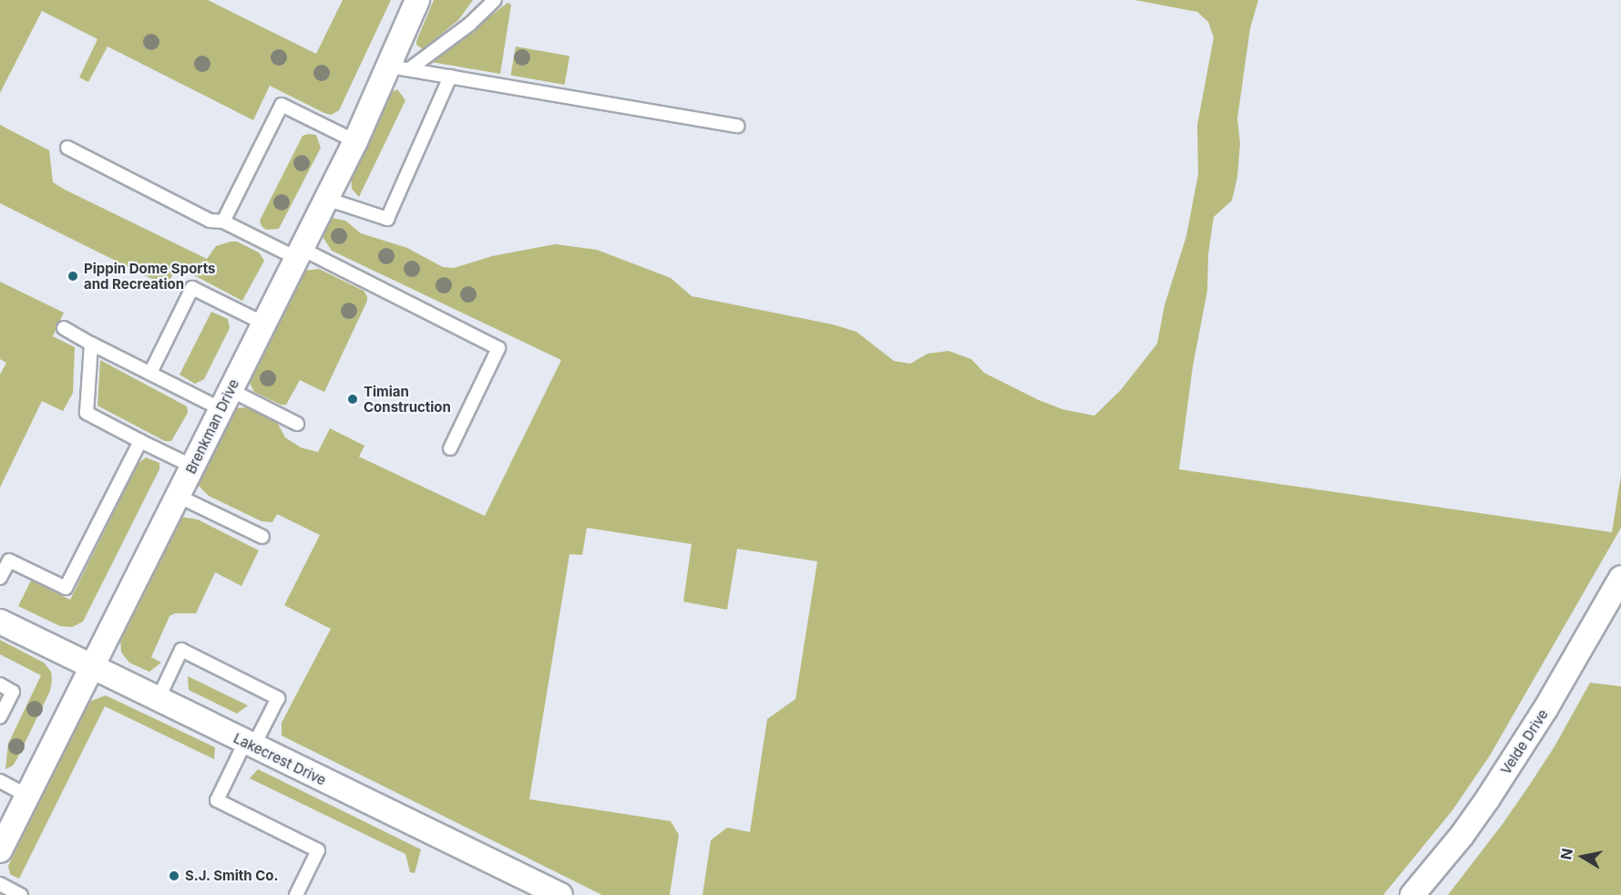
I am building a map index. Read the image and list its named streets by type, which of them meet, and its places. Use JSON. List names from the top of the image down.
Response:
{
  "streets": {
    "street": ["Brenkman Drive", "Velde Drive", "Lakecrest Drive"]
  },
  "crossings": [
    ["Brenkman Drive", "Lakecrest Drive"]
  ],
  "places": ["Pippin Dome Sports and Recreation", "Timian Construction", "S.J. Smith Co."],
  "north": "left"
}
